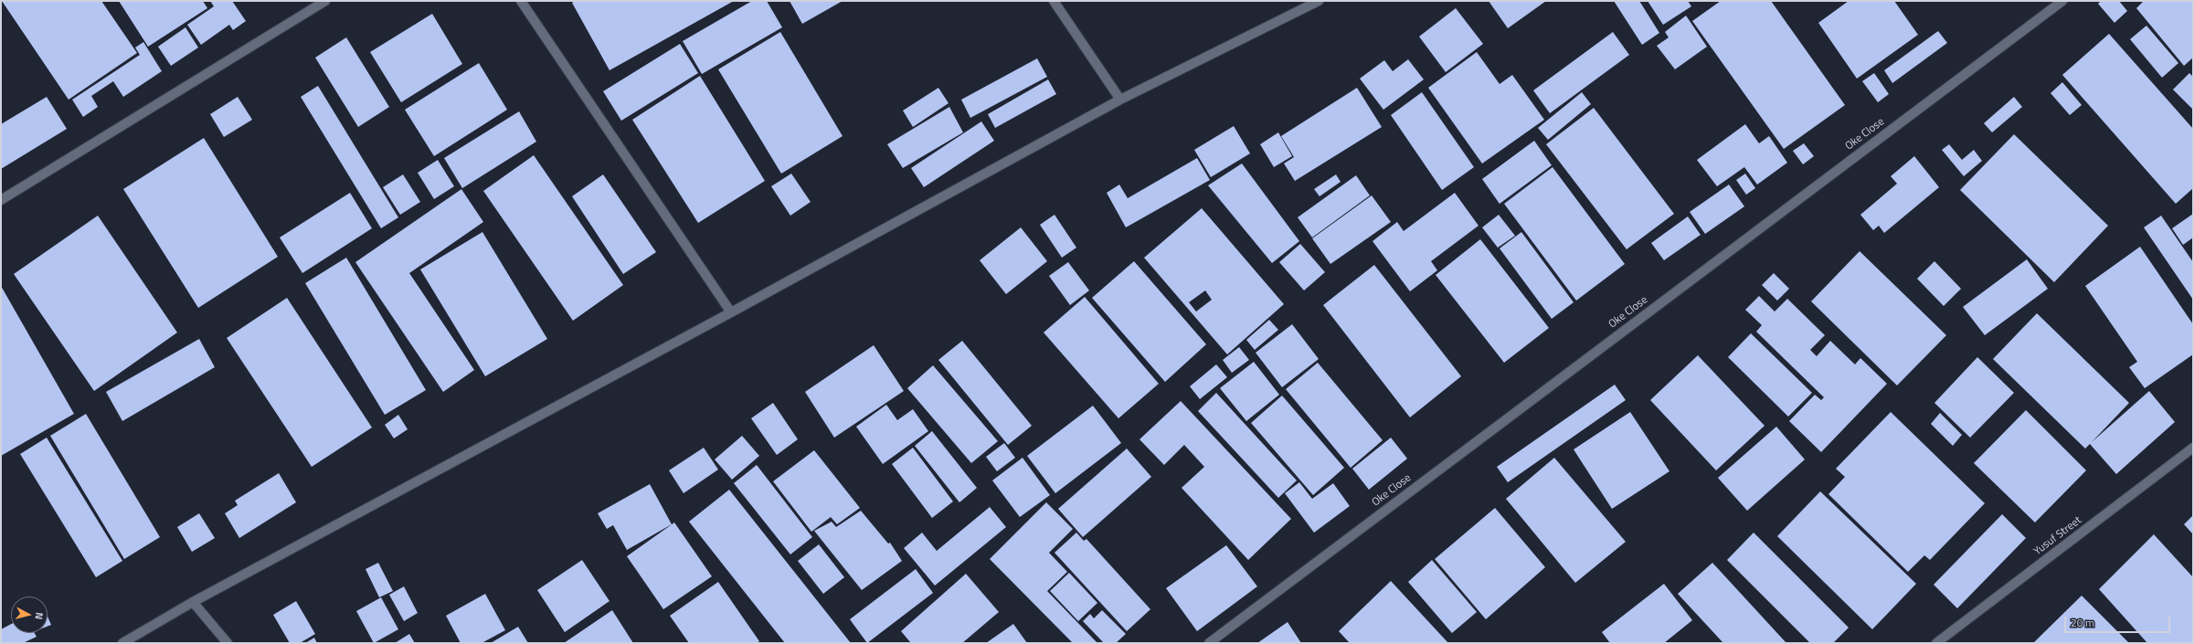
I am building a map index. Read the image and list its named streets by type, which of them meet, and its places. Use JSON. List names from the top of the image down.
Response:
{
  "streets": {
    "street": ["Oke Close", "Yusuf Street"]
  },
  "scale_bar": "20 m",
  "north": "right"
}
